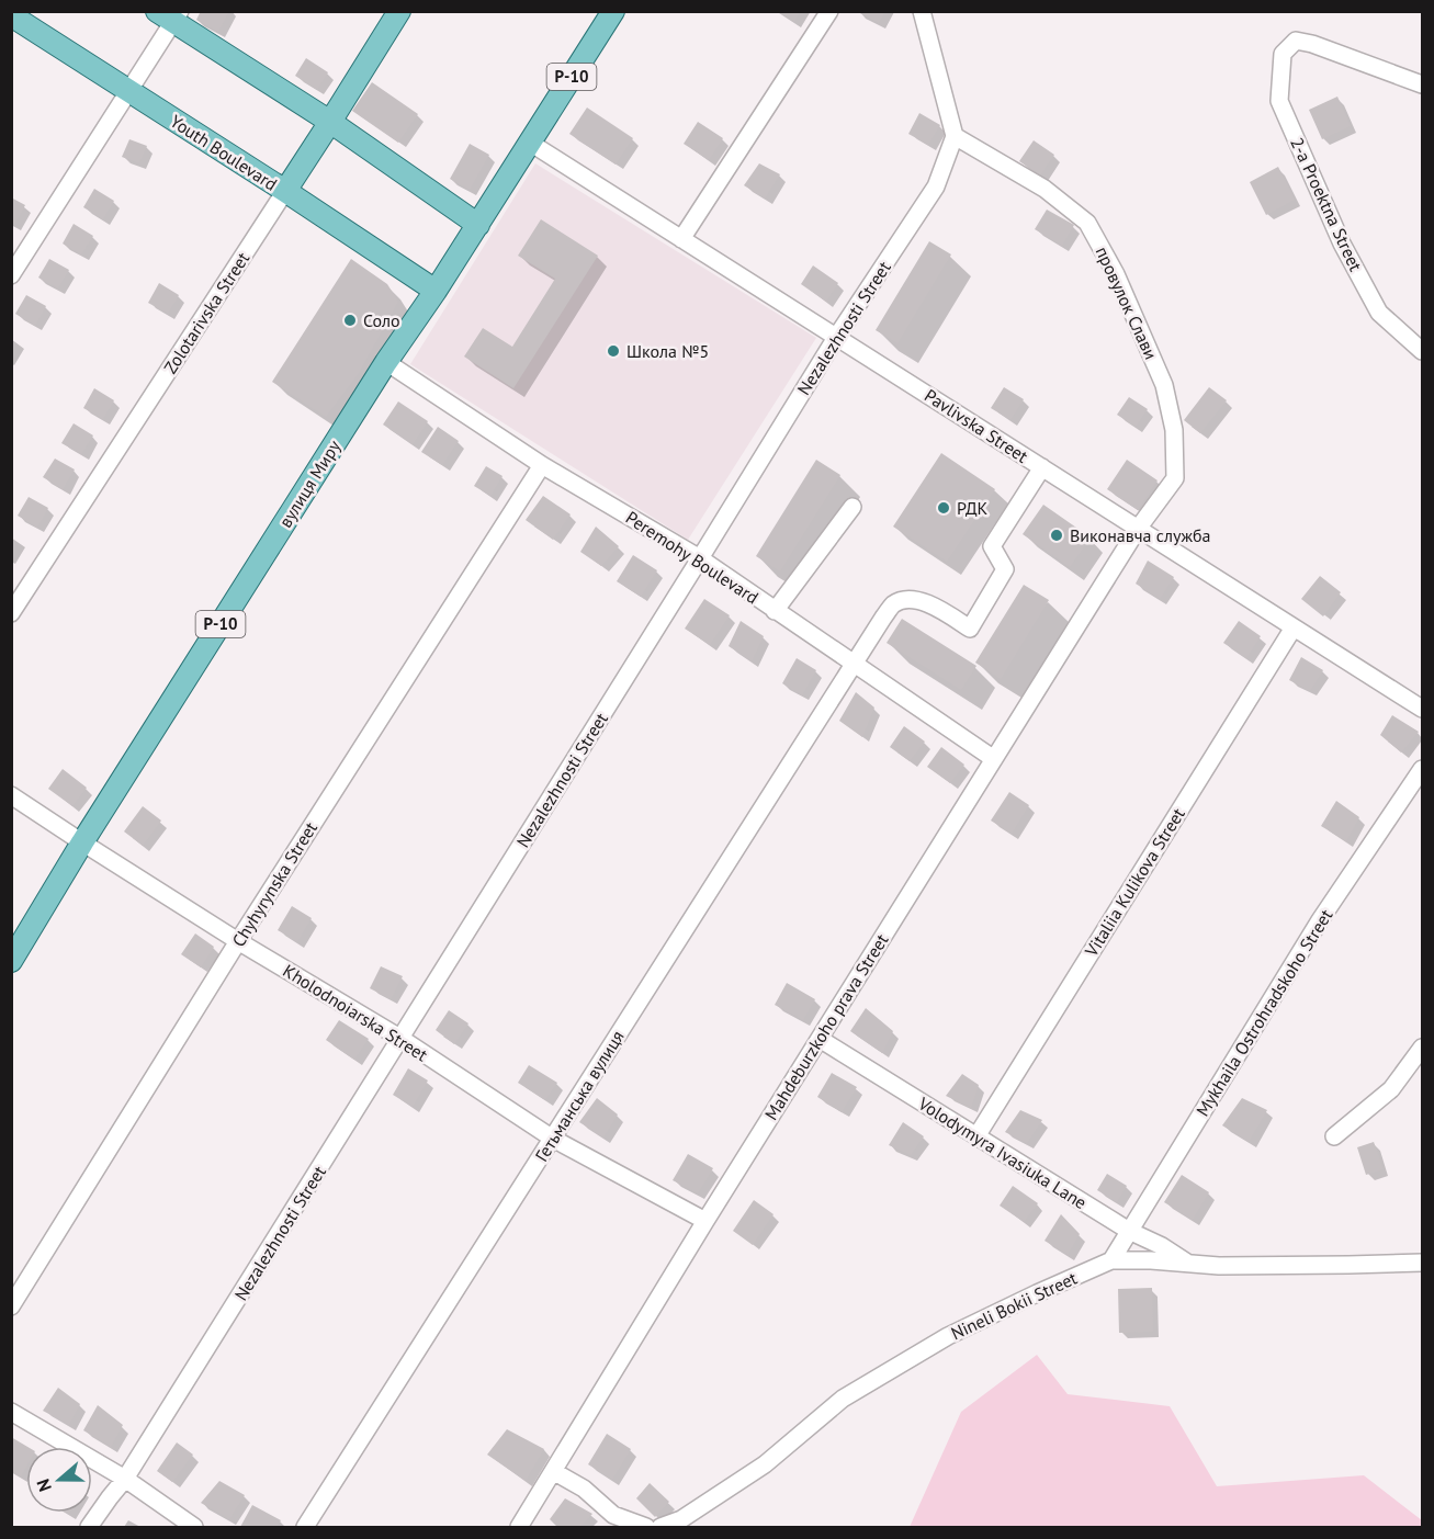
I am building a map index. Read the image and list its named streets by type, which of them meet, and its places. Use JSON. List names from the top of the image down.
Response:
{
  "streets": {
    "main road": [
      "Р-10",
      "Youth Boulevard",
      "Zolotarivska Street",
      "вулиця Миру"
    ],
    "street": [
      "2-a Proektna Street",
      "провулок Слави",
      "Nezalezhnosti Street",
      "Pavlivska Street",
      "Peremohy Boulevard",
      "Vitaliia Kulikova Street",
      "Chyhyrynska Street",
      "Kholodnoiarska Street",
      "Mykhaila Ostrohradskoho Street",
      "Mahdeburzkoho prava Street",
      "Гетьманська вулиця",
      "Volodymyra Ivasiuka Lane",
      "Nineli Bokii Street"
    ]
  },
  "crossings": [
    ["Youth Boulevard", "Zolotarivska Street"],
    ["Youth Boulevard", "вулиця Миру"],
    ["провулок Слави", "Nezalezhnosti Street"],
    ["провулок Слави", "Pavlivska Street"],
    ["провулок Слави", "Mahdeburzkoho prava Street"],
    ["Nezalezhnosti Street", "Pavlivska Street"],
    ["Nezalezhnosti Street", "Peremohy Boulevard"],
    ["Nezalezhnosti Street", "Kholodnoiarska Street"],
    ["Pavlivska Street", "вулиця Миру"],
    ["Pavlivska Street", "Vitaliia Kulikova Street"],
    ["Pavlivska Street", "Mahdeburzkoho prava Street"],
    ["Pavlivska Street", "Гетьманська вулиця"],
    ["вулиця Миру", "Peremohy Boulevard"],
    ["вулиця Миру", "Kholodnoiarska Street"],
    ["Peremohy Boulevard", "Chyhyrynska Street"],
    ["Peremohy Boulevard", "Mahdeburzkoho prava Street"],
    ["Peremohy Boulevard", "Гетьманська вулиця"],
    ["Vitaliia Kulikova Street", "Volodymyra Ivasiuka Lane"],
    ["Chyhyrynska Street", "Kholodnoiarska Street"],
    ["Kholodnoiarska Street", "Mahdeburzkoho prava Street"],
    ["Kholodnoiarska Street", "Гетьманська вулиця"],
    ["Mykhaila Ostrohradskoho Street", "Volodymyra Ivasiuka Lane"],
    ["Mykhaila Ostrohradskoho Street", "Nineli Bokii Street"],
    ["Mahdeburzkoho prava Street", "Volodymyra Ivasiuka Lane"],
    ["Volodymyra Ivasiuka Lane", "Nineli Bokii Street"]
  ],
  "places": [
    "Соло",
    "Школа №5",
    "РДК",
    "Виконавча служба"
  ],
  "north": "left"
}
